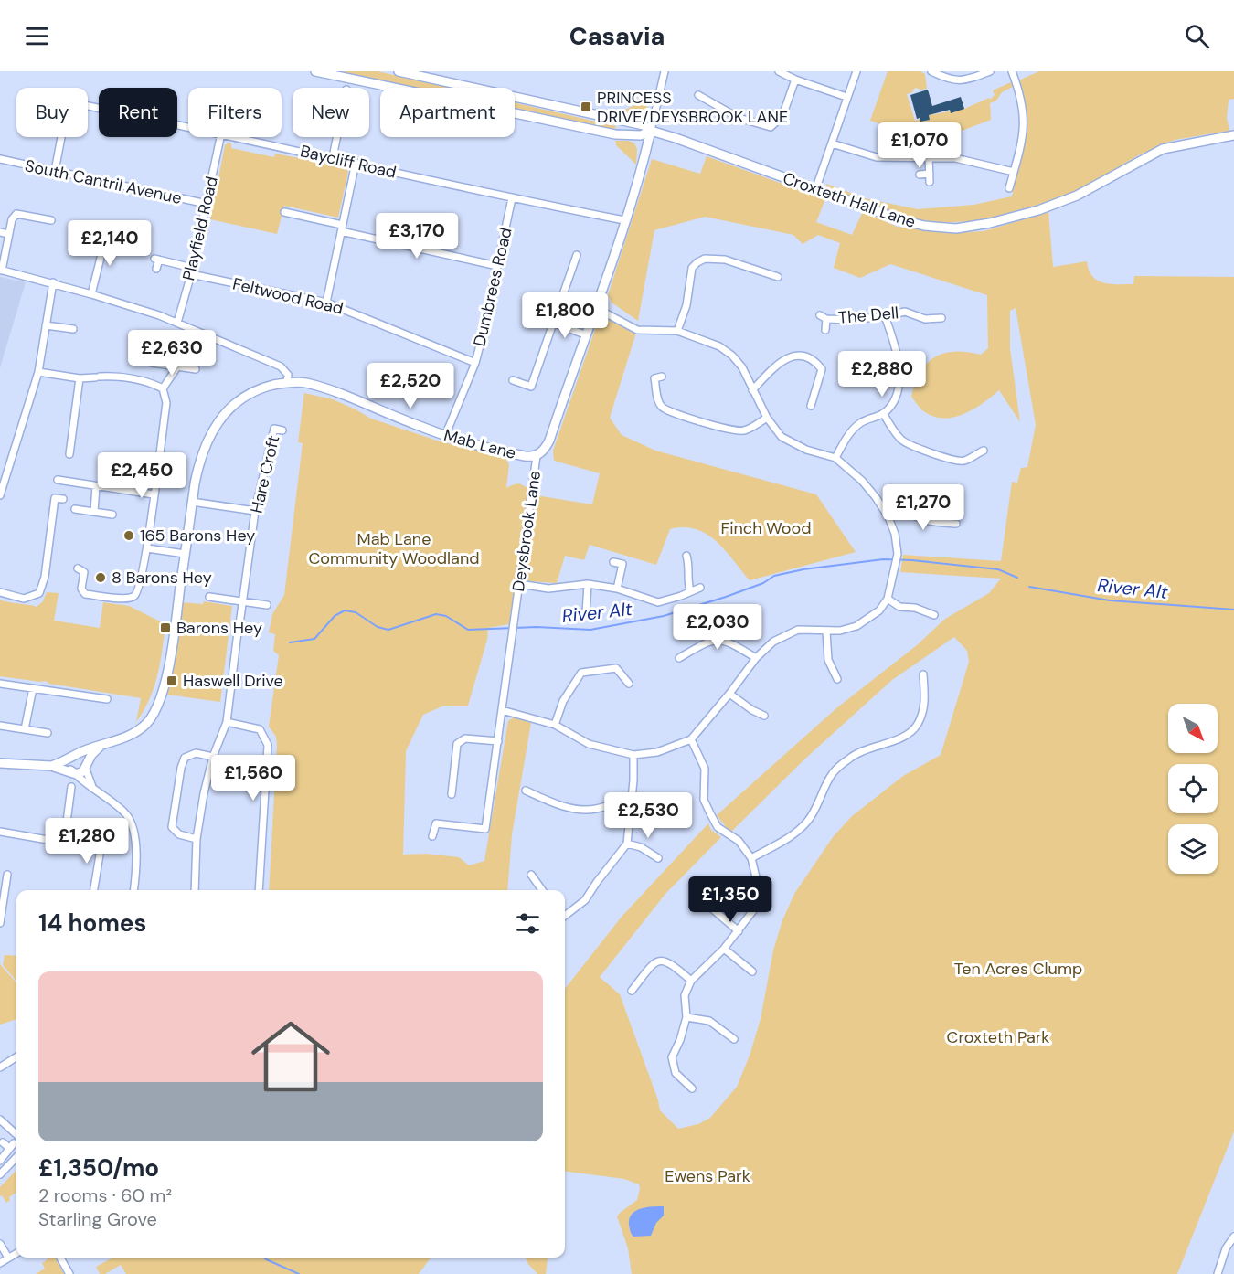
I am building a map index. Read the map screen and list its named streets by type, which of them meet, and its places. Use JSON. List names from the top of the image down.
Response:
{
  "streets": {
    "street": [
      "Baycliff Road",
      "South Cantril Avenue",
      "Croxteth Hall Lane",
      "Playfield Road",
      "Dumbrees Road",
      "Feltwood Road",
      "The Dell",
      "Mab Lane",
      "Hare Croft",
      "Deysbrook Lane"
    ]
  },
  "crossings": [
    ["Baycliff Road", "South Cantril Avenue"],
    ["Baycliff Road", "Dumbrees Road"],
    ["Baycliff Road", "Deysbrook Lane"],
    ["South Cantril Avenue", "Playfield Road"],
    ["Croxteth Hall Lane", "Deysbrook Lane"],
    ["Playfield Road", "Feltwood Road"],
    ["Dumbrees Road", "Feltwood Road"],
    ["Dumbrees Road", "Mab Lane"],
    ["Mab Lane", "Deysbrook Lane"]
  ],
  "water": ["River Alt"],
  "parks": [
    "Finch Wood",
    "Mab Lane Community Woodland",
    "Ten Acres Clump",
    "Croxteth Park",
    "Ewens Park"
  ],
  "places": {
    "transit": ["PRINCESS DRIVE/DEYSBROOK LANE", "Barons Hey", "Haswell Drive"],
    "other": ["165 Barons Hey", "8 Barons Hey"]
  },
  "north": "bottom right",
  "page": {
    "header": "Casavia",
    "chip": [
      "Buy",
      "Rent",
      "Filters",
      "New",
      "Apartment"
    ],
    "price": [
      "£1,070",
      "£3,170",
      "£2,140",
      "£1,800",
      "£2,630",
      "£2,880",
      "£2,520",
      "£2,450",
      "£1,270",
      "£2,030",
      "£1,560",
      "£2,530",
      "£1,280",
      "£1,350"
    ],
    "heading": "14 homes",
    "list": [
      {
        "name": "£1,350/mo",
        "note": "2 rooms · 60 m² · Starling Grove"
      }
    ]
  }
}
